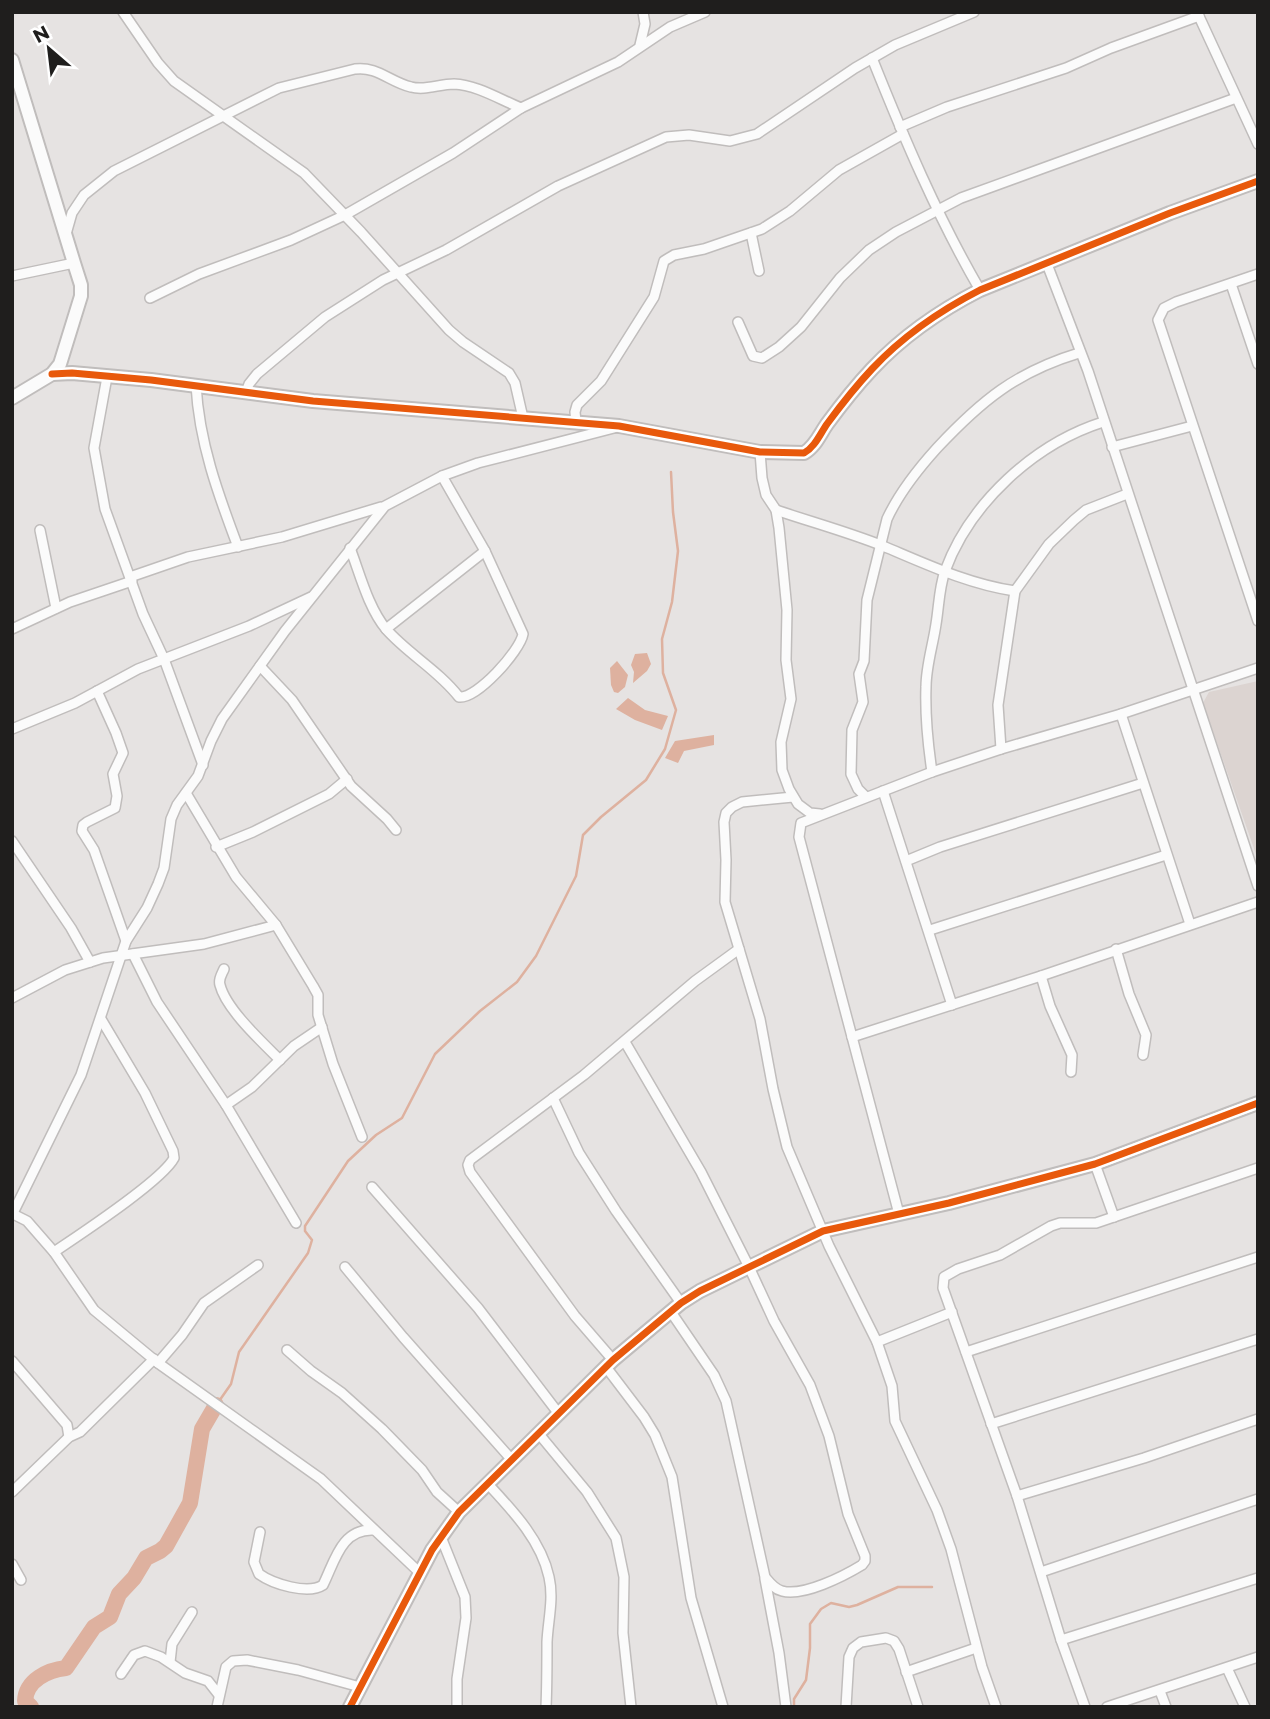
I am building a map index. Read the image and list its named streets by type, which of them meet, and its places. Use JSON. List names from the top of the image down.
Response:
{
  "north": "top left"
}
